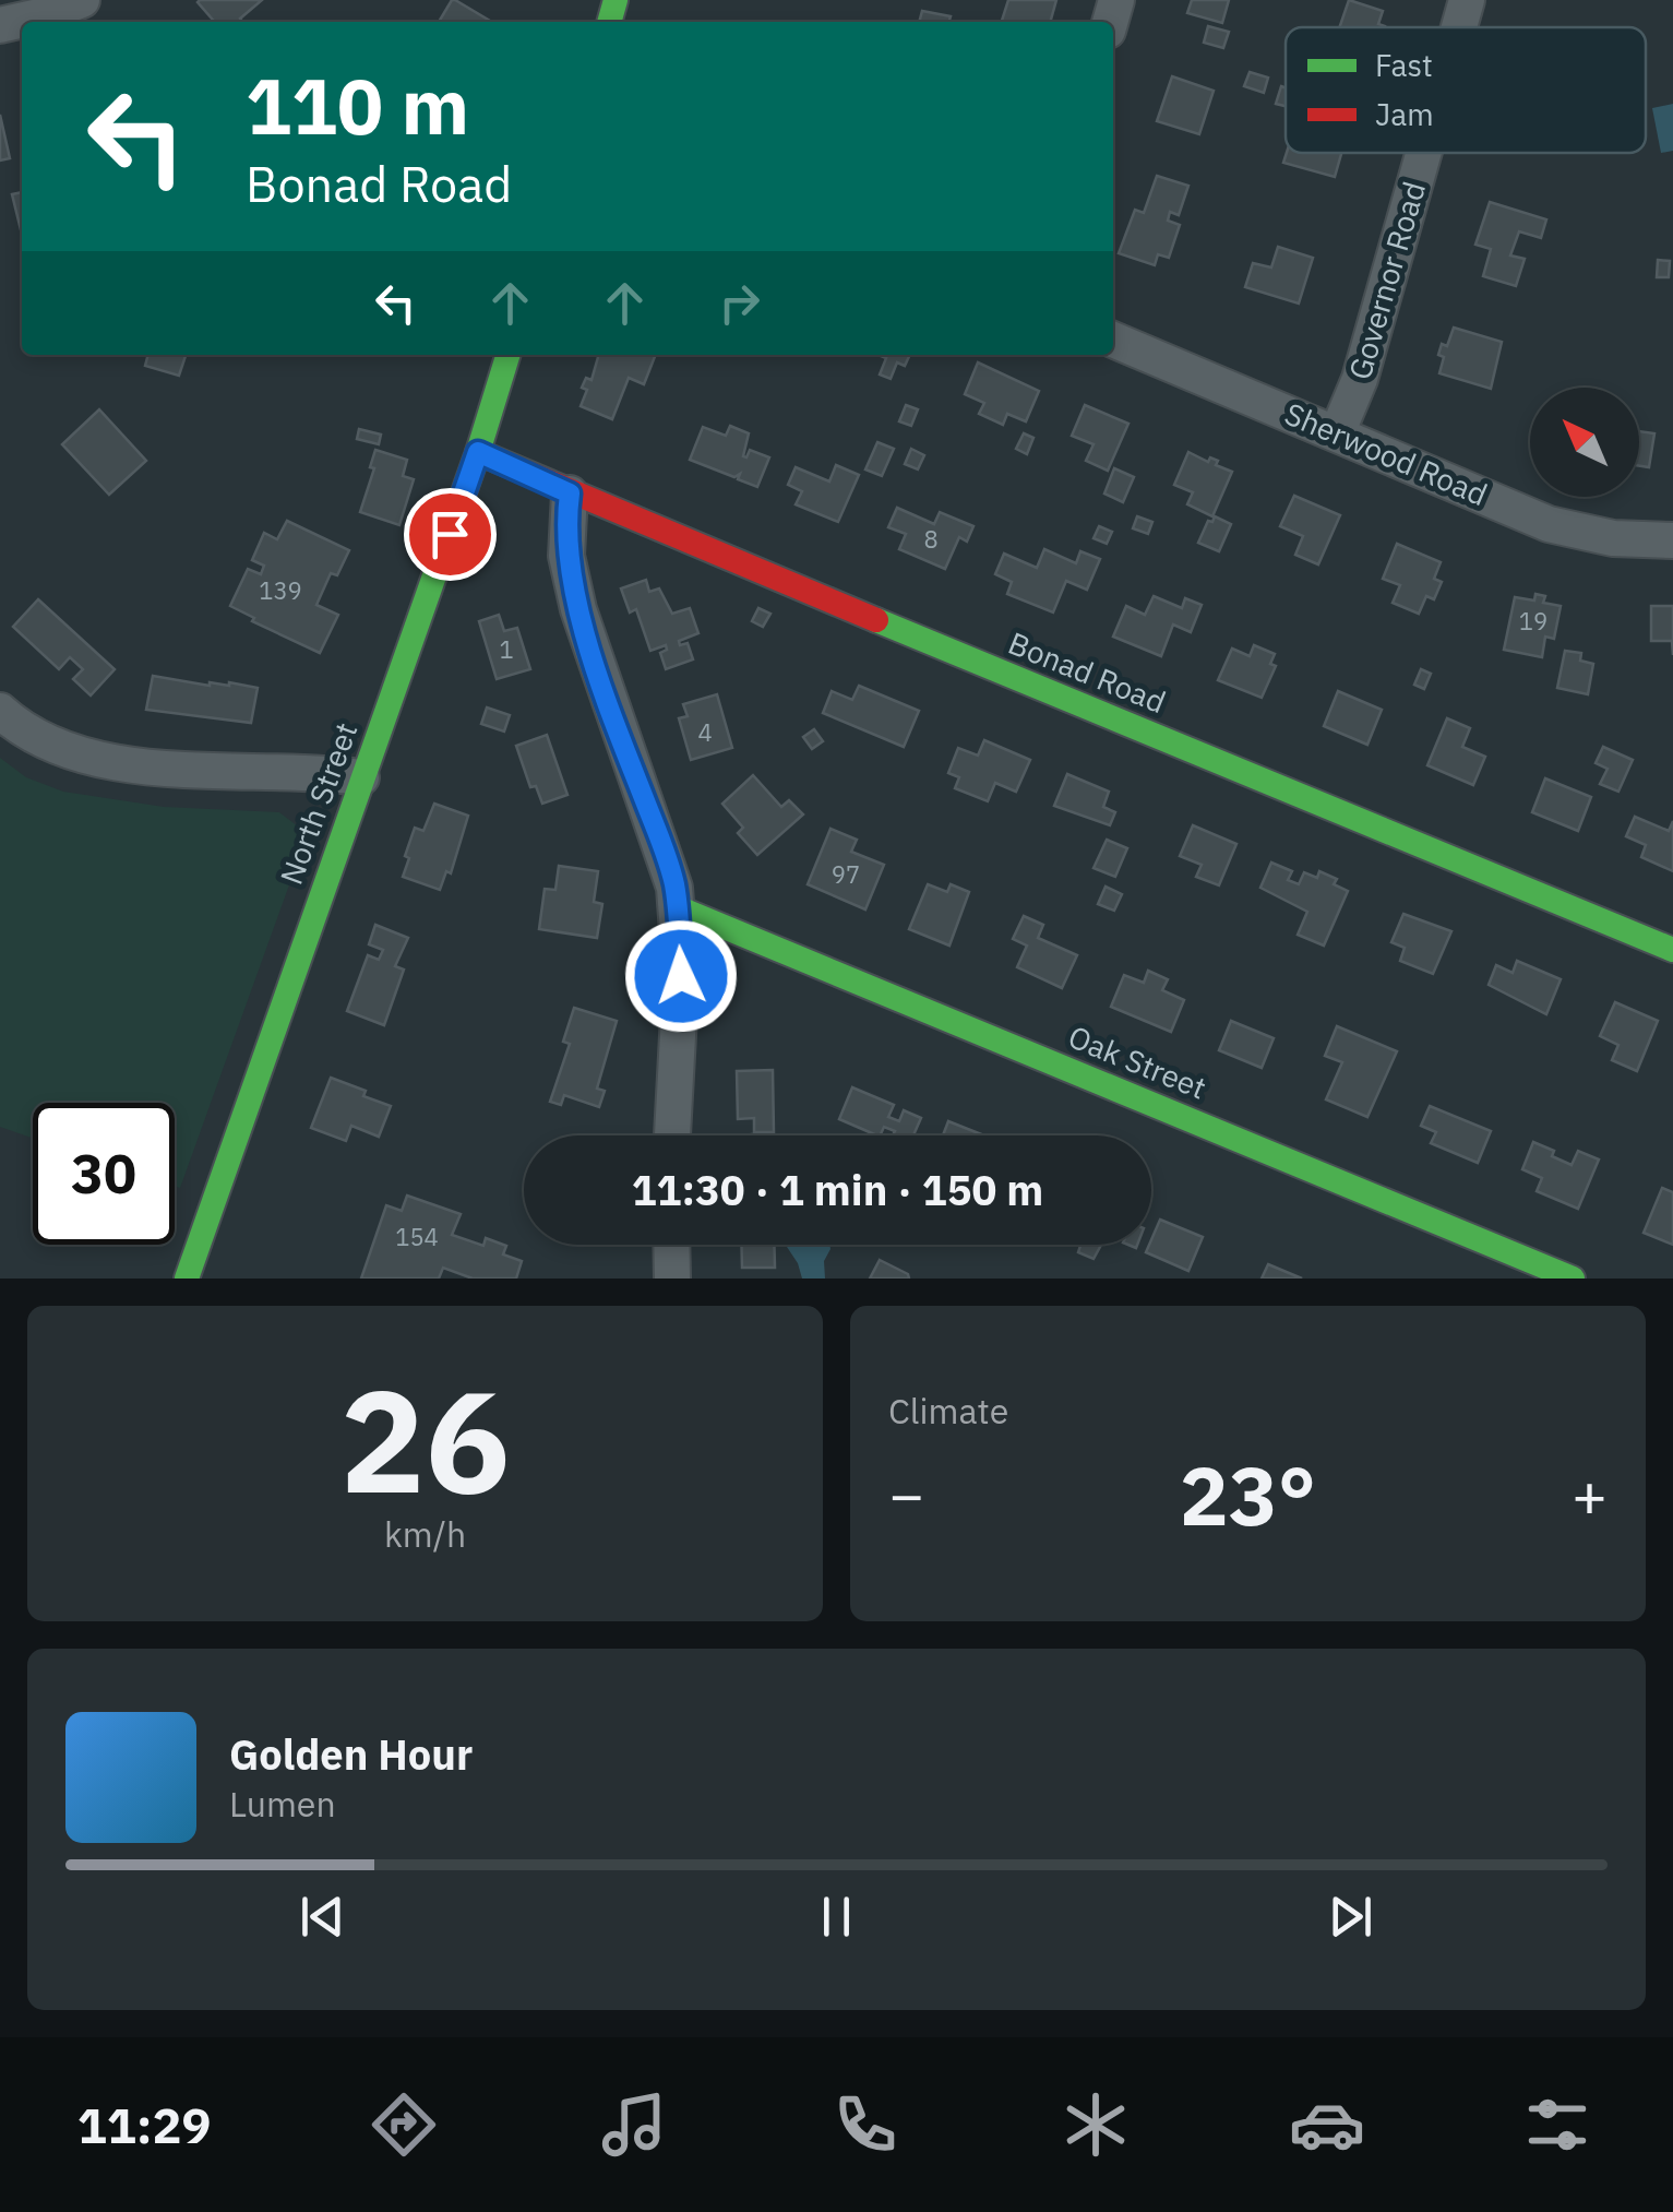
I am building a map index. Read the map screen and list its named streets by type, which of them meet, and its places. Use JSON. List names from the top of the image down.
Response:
{
  "streets": {
    "street": [
      "Governor Road",
      "Sherwood Road",
      "Bonad Road",
      "North Street",
      "Oak Street"
    ]
  },
  "crossings": [
    ["Governor Road", "Sherwood Road"],
    ["Bonad Road", "North Street"]
  ],
  "house_numbers": [
    "8",
    "139",
    "19",
    "1",
    "4",
    "97",
    "154"
  ],
  "legend": ["Fast", "Jam"],
  "north": "top left",
  "page": {
    "turn": ["110 m", "Bonad Road"],
    "limit": "30",
    "trip": "11:30 · 1 min · 150 m",
    "tile": [
      ["26", "km/h"],
      "Climate"
    ],
    "heat": ["−", "23°", "+"],
    "song": ["Golden Hour", "Lumen"],
    "tabs": "11:29"
  }
}
